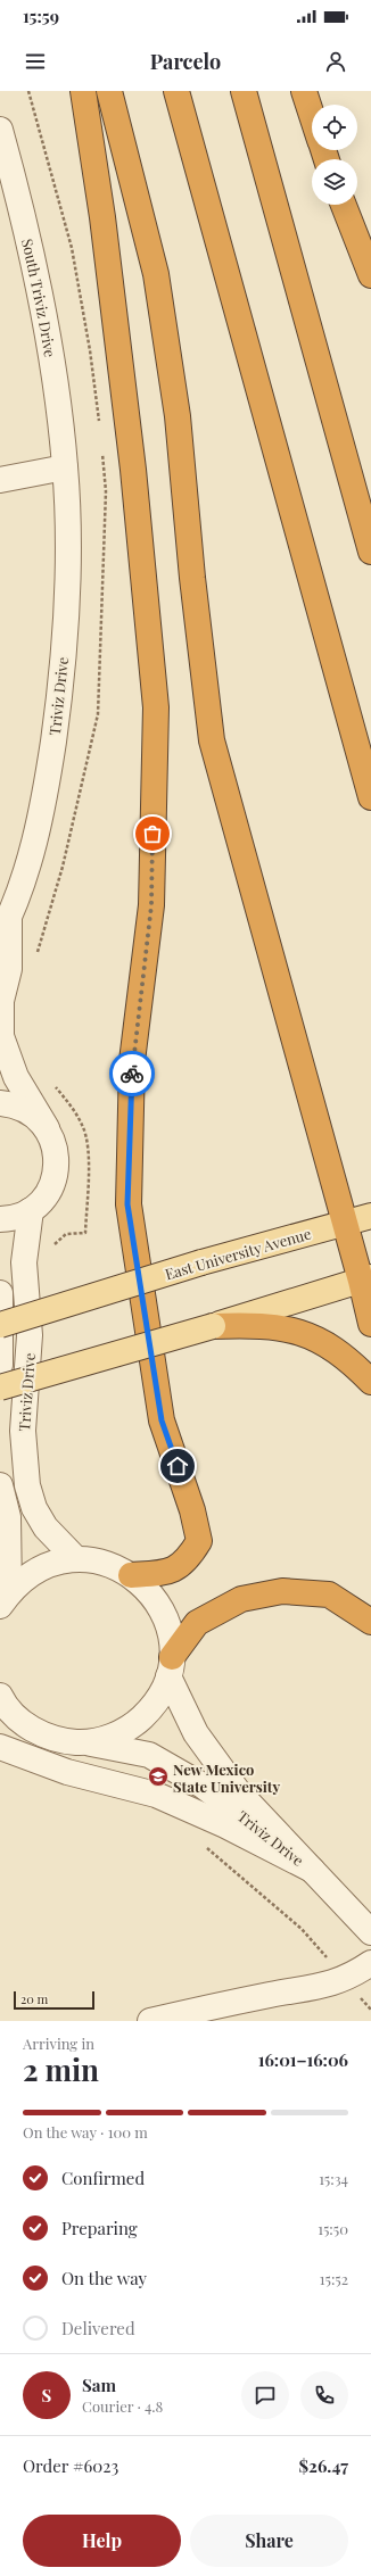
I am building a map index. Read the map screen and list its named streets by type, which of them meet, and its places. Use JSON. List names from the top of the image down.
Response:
{
  "streets": {
    "main road": ["East University Avenue"],
    "street": ["South Triviz Drive", "Triviz Drive"]
  },
  "crossings": [
    ["South Triviz Drive", "Triviz Drive"]
  ],
  "places": {
    "school or university": ["New Mexico State University"]
  },
  "scale_bar": "20 m",
  "page": {
    "status": "15:59",
    "header": "Parcelo",
    "scale": "20 m",
    "heading": ["2 min", "Arriving in", "16:01–16:06"],
    "panel": [
      "Sam",
      "Courier · 4.8",
      "Order #6023",
      "$26.47"
    ],
    "bar": "On the way · 100 m",
    "list": [
      ["Confirmed", "15:34"],
      ["Preparing", "15:50"],
      ["On the way", "15:52"],
      "Delivered"
    ],
    "round": "S",
    "buttons": ["Help", "Share"]
  }
}
